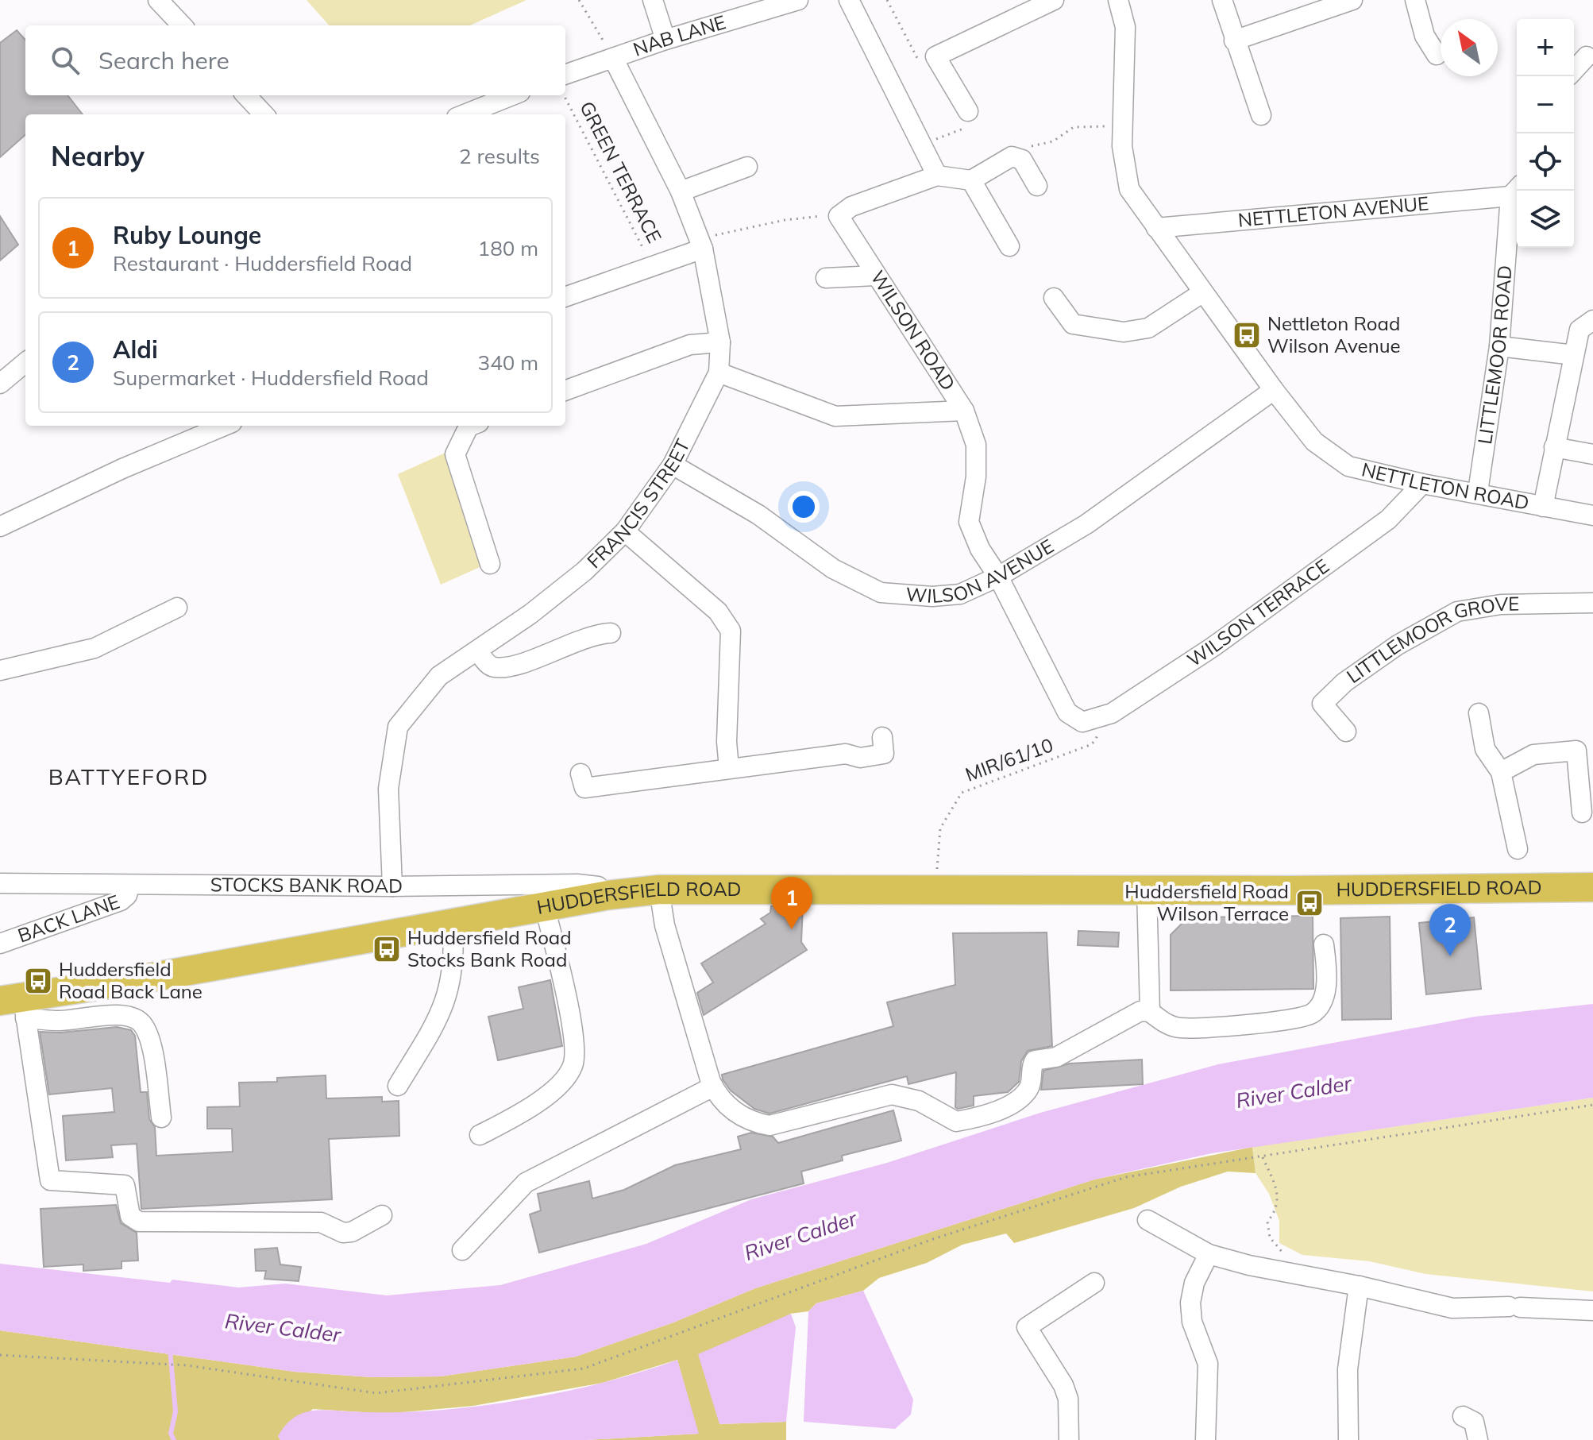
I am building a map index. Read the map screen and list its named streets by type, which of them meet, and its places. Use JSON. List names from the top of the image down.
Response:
{
  "streets": {
    "highway": ["HUDDERSFIELD ROAD"],
    "street": [
      "NAB LANE",
      "NETTLETON AVENUE",
      "WILSON ROAD",
      "LITTLEMOOR ROAD",
      "NETTLETON ROAD",
      "FRANCIS STREET",
      "WILSON AVENUE",
      "WILSON TERRACE",
      "LITTLEMOOR GROVE",
      "STOCKS BANK ROAD",
      "BACK LANE"
    ],
    "path": ["GREEN TERRACE", "MIR/61/10"]
  },
  "crossings": [
    ["NAB LANE", "FRANCIS STREET"],
    ["NETTLETON AVENUE", "LITTLEMOOR ROAD"],
    ["NETTLETON AVENUE", "NETTLETON ROAD"],
    ["WILSON ROAD", "WILSON AVENUE"],
    ["WILSON ROAD", "WILSON TERRACE"],
    ["LITTLEMOOR ROAD", "NETTLETON ROAD"],
    ["NETTLETON ROAD", "WILSON AVENUE"],
    ["NETTLETON ROAD", "WILSON TERRACE"],
    ["FRANCIS STREET", "WILSON AVENUE"],
    ["FRANCIS STREET", "STOCKS BANK ROAD"],
    ["WILSON TERRACE", "MIR/61/10"],
    ["MIR/61/10", "HUDDERSFIELD ROAD"],
    ["STOCKS BANK ROAD", "HUDDERSFIELD ROAD"],
    ["STOCKS BANK ROAD", "BACK LANE"]
  ],
  "districts": ["BATTYEFORD"],
  "water": ["River Calder"],
  "places": {
    "bus stop": [
      "Nettleton Road Wilson Avenue",
      "Huddersfield Road Wilson Terrace",
      "Huddersfield Road Stocks Bank Road",
      "Huddersfield Road Back Lane"
    ]
  },
  "north": "top left",
  "page": {
    "map_buttons": ["+", "−"],
    "search": "Search here",
    "heading": ["Nearby", "2 results"],
    "list": [
      {
        "mark": "1",
        "name": "Ruby Lounge",
        "note": "Restaurant · Huddersfield Road",
        "value": "180 m"
      },
      {
        "mark": "2",
        "name": "Aldi",
        "note": "Supermarket · Huddersfield Road",
        "value": "340 m"
      }
    ],
    "pins": ["1", "2"]
  }
}
